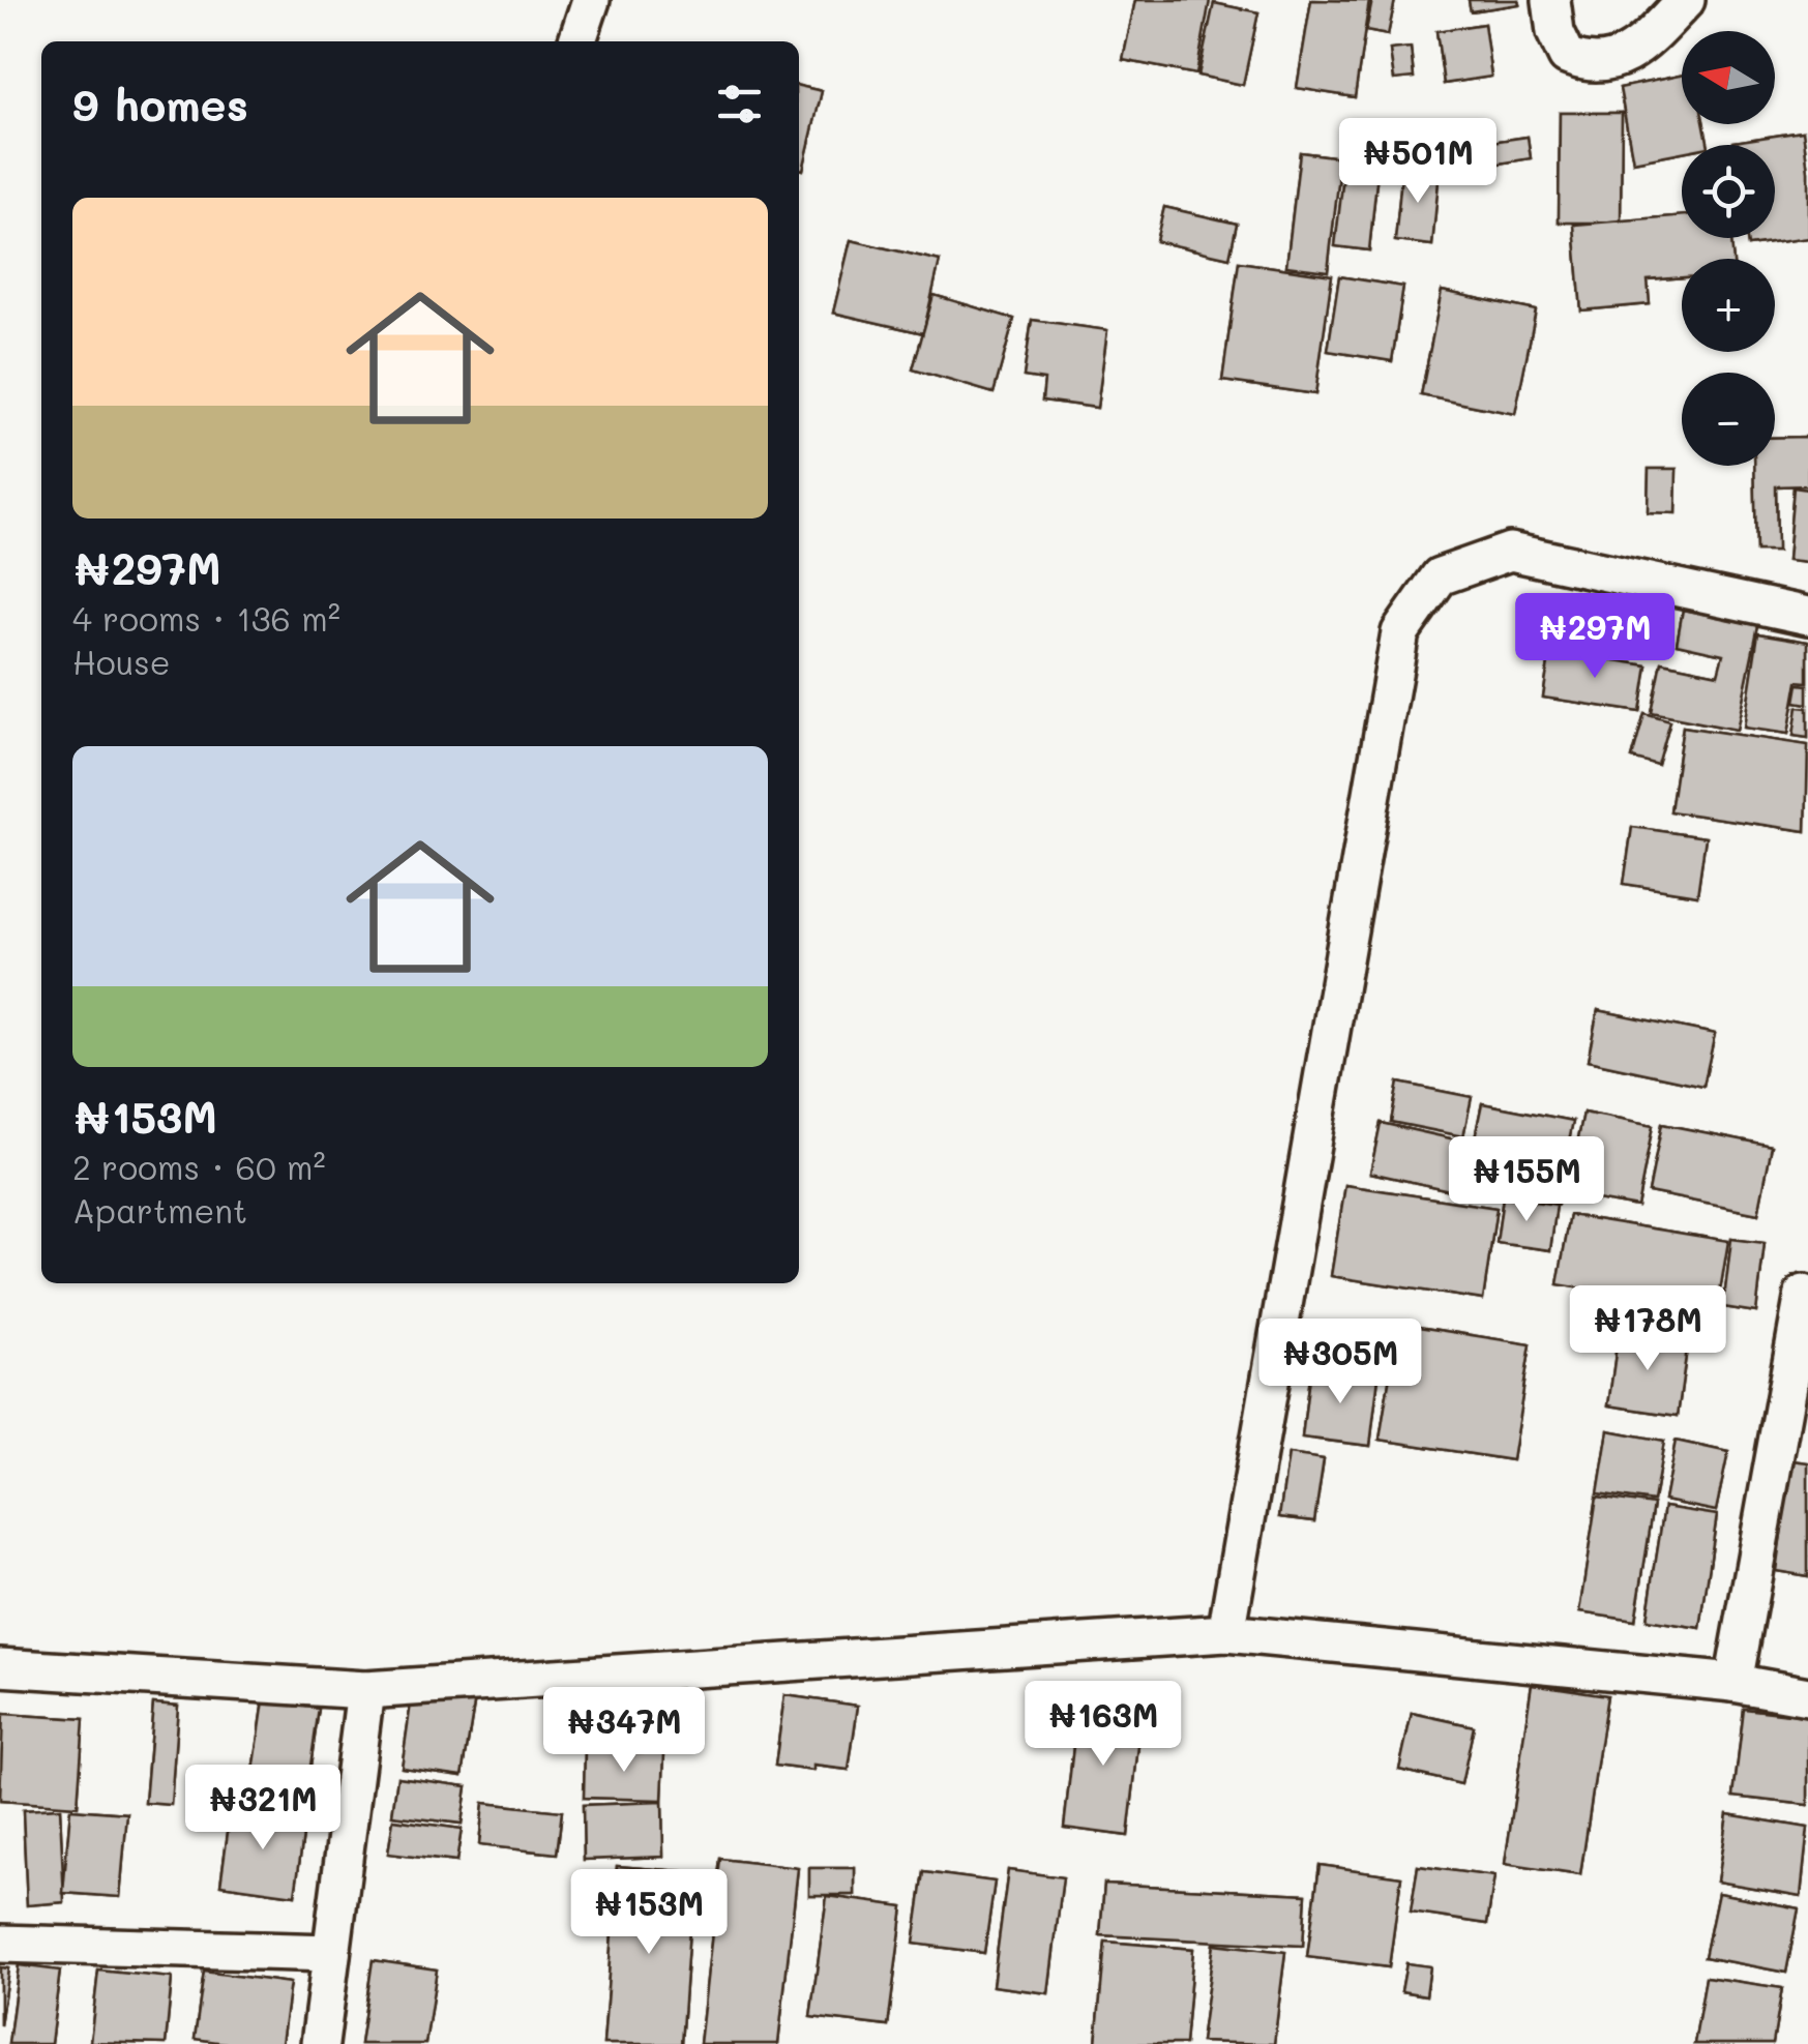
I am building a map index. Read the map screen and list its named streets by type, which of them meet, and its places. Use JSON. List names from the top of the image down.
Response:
{
  "north": "left",
  "page": {
    "map_buttons": ["+", "−"],
    "heading": "9 homes",
    "price": [
      "₦501M",
      "₦297M",
      "₦155M",
      "₦178M",
      "₦305M",
      "₦163M",
      "₦347M",
      "₦321M",
      "₦153M"
    ],
    "list": [
      {
        "name": "₦297M",
        "note": "4 rooms · 136 m² · House"
      },
      {
        "name": "₦153M",
        "note": "2 rooms · 60 m² · Apartment"
      }
    ]
  }
}
